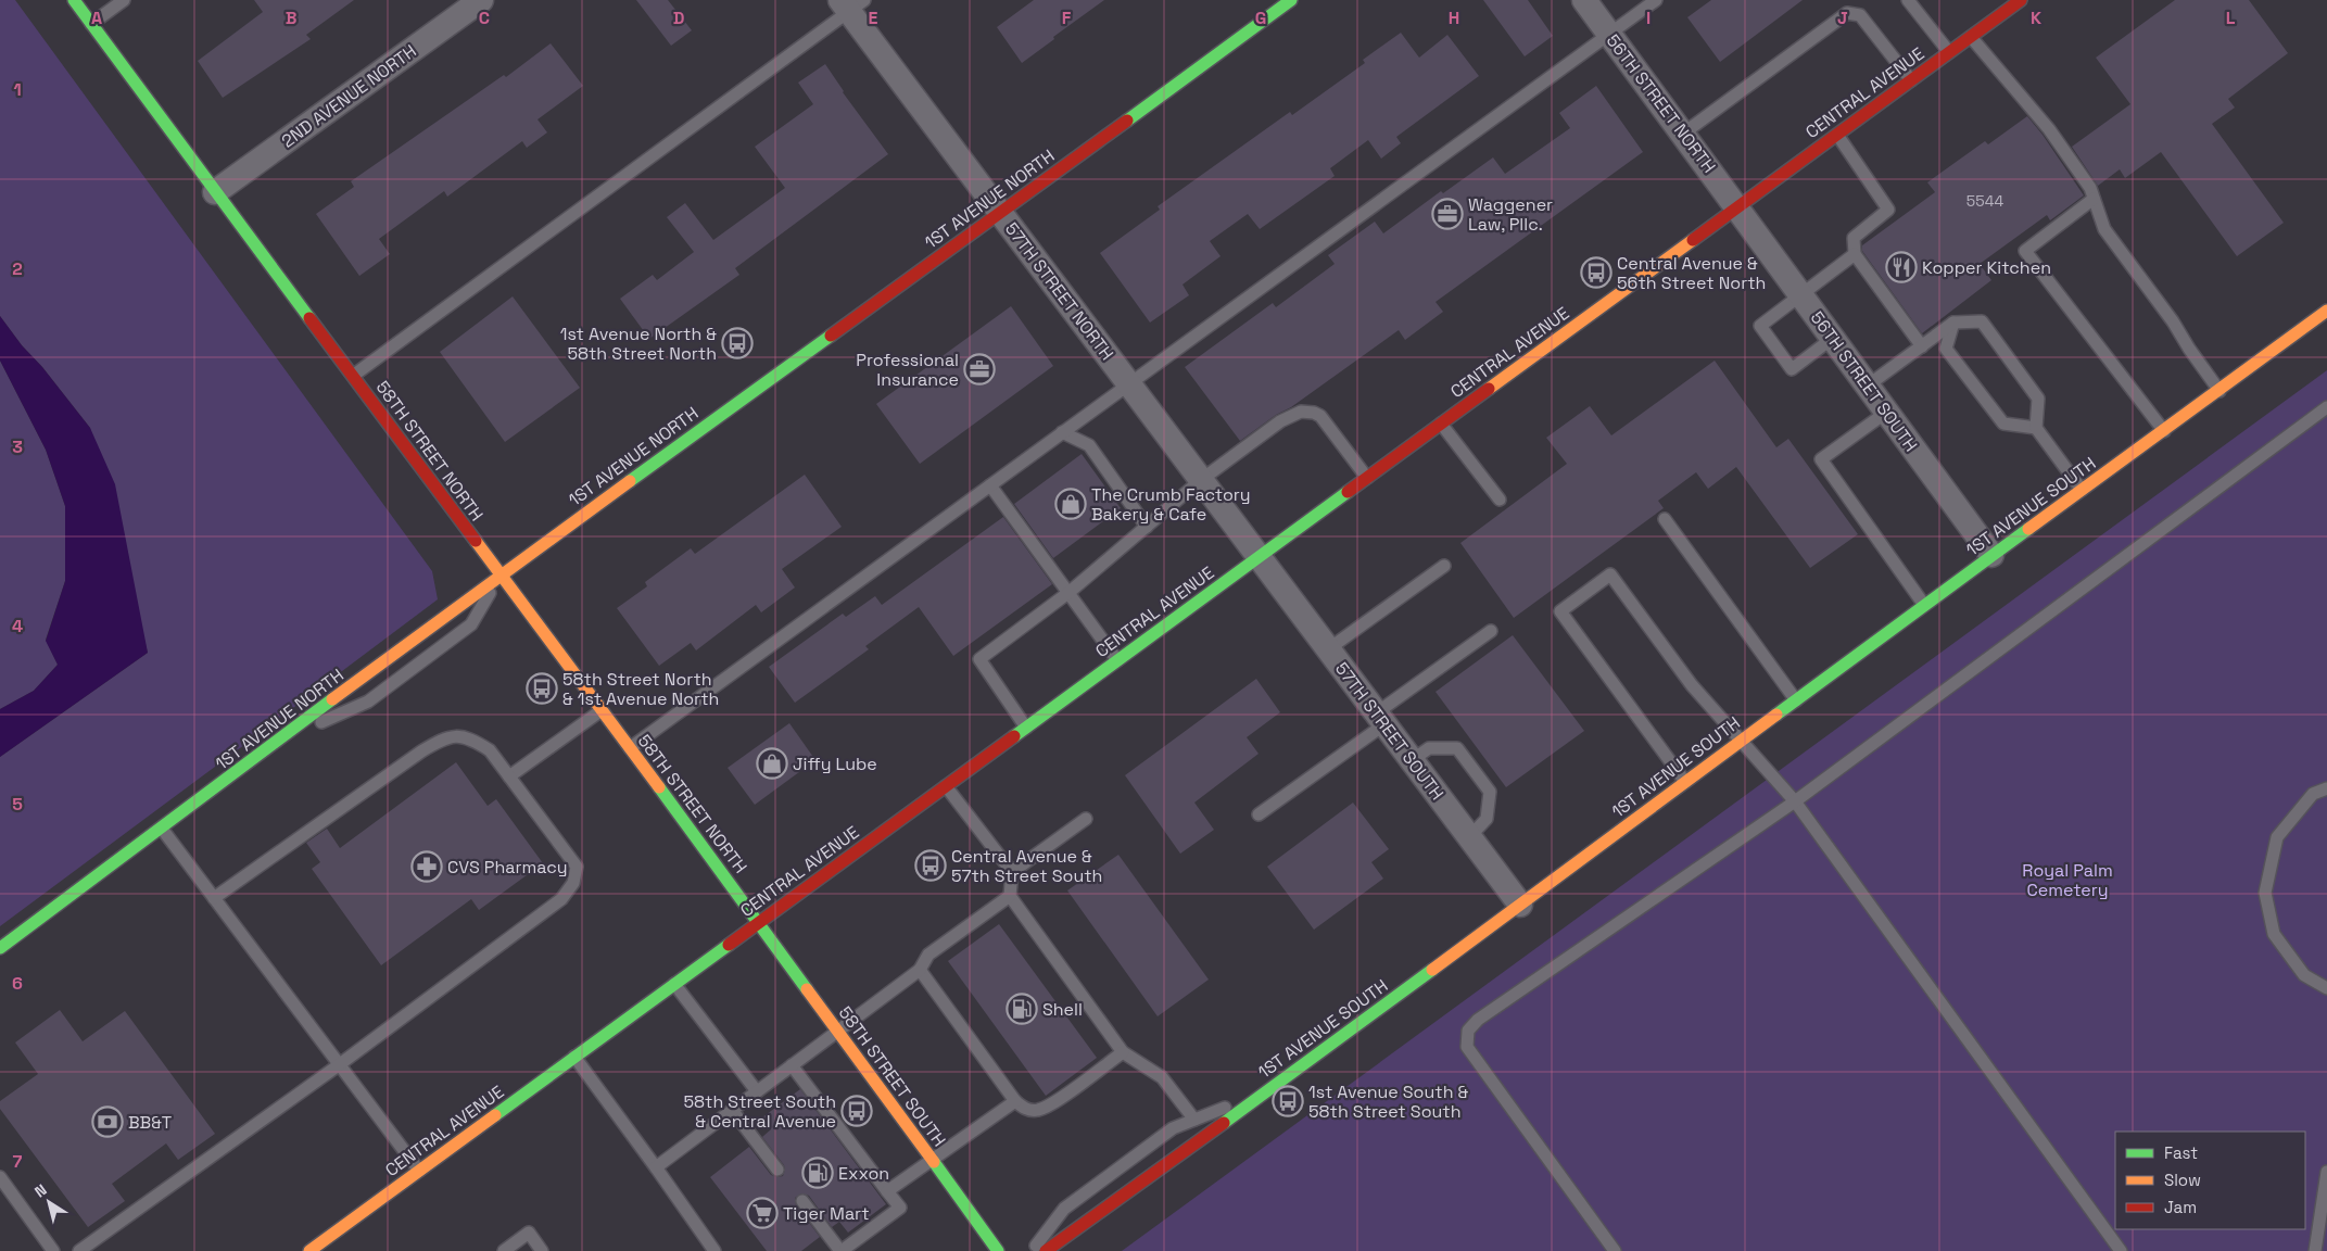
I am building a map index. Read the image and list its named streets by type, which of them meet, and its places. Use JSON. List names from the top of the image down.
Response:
{
  "streets": {
    "main road": [
      "CENTRAL AVENUE",
      "1ST AVENUE NORTH",
      "58TH STREET NORTH",
      "1ST AVENUE SOUTH",
      "58TH STREET SOUTH"
    ],
    "street": [
      "2ND AVENUE NORTH",
      "56TH STREET NORTH",
      "57TH STREET NORTH",
      "56TH STREET SOUTH",
      "57TH STREET SOUTH"
    ]
  },
  "crossings": [
    ["CENTRAL AVENUE", "56TH STREET NORTH"],
    ["CENTRAL AVENUE", "57TH STREET NORTH"],
    ["CENTRAL AVENUE", "56TH STREET SOUTH"],
    ["CENTRAL AVENUE", "58TH STREET NORTH"],
    ["CENTRAL AVENUE", "57TH STREET SOUTH"],
    ["CENTRAL AVENUE", "58TH STREET SOUTH"],
    ["2ND AVENUE NORTH", "58TH STREET NORTH"],
    ["56TH STREET NORTH", "56TH STREET SOUTH"],
    ["1ST AVENUE NORTH", "57TH STREET NORTH"],
    ["1ST AVENUE NORTH", "58TH STREET NORTH"],
    ["57TH STREET NORTH", "57TH STREET SOUTH"],
    ["56TH STREET SOUTH", "1ST AVENUE SOUTH"],
    ["58TH STREET NORTH", "58TH STREET SOUTH"],
    ["1ST AVENUE SOUTH", "57TH STREET SOUTH"]
  ],
  "parks": ["Royal Palm Cemetery"],
  "places": {
    "office": ["Waggener Law, Pllc.", "Professional Insurance"],
    "restaurant": ["Kopper Kitchen"],
    "bus stop": [
      "Central Avenue & 56th Street North",
      "1st Avenue North & 58th Street North",
      "58th Street North & 1st Avenue North",
      "Central Avenue & 57th Street South",
      "1st Avenue South & 58th Street South",
      "58th Street South & Central Avenue"
    ],
    "shop": ["The Crumb Factory Bakery & Cafe", "Jiffy Lube"],
    "pharmacy": ["CVS Pharmacy"],
    "fuel station": ["Shell", "Exxon"],
    "bank": ["BB&T"],
    "supermarket": ["Tiger Mart"]
  },
  "house_numbers": ["5544"],
  "legend": ["Fast", "Slow", "Jam"],
  "north": "top left",
  "grid": {
    "columns": [
      "A",
      "B",
      "C",
      "D",
      "E",
      "F",
      "G",
      "H",
      "I",
      "J",
      "K",
      "L"
    ],
    "rows": [
      "1",
      "2",
      "3",
      "4",
      "5",
      "6",
      "7"
    ]
  }
}
